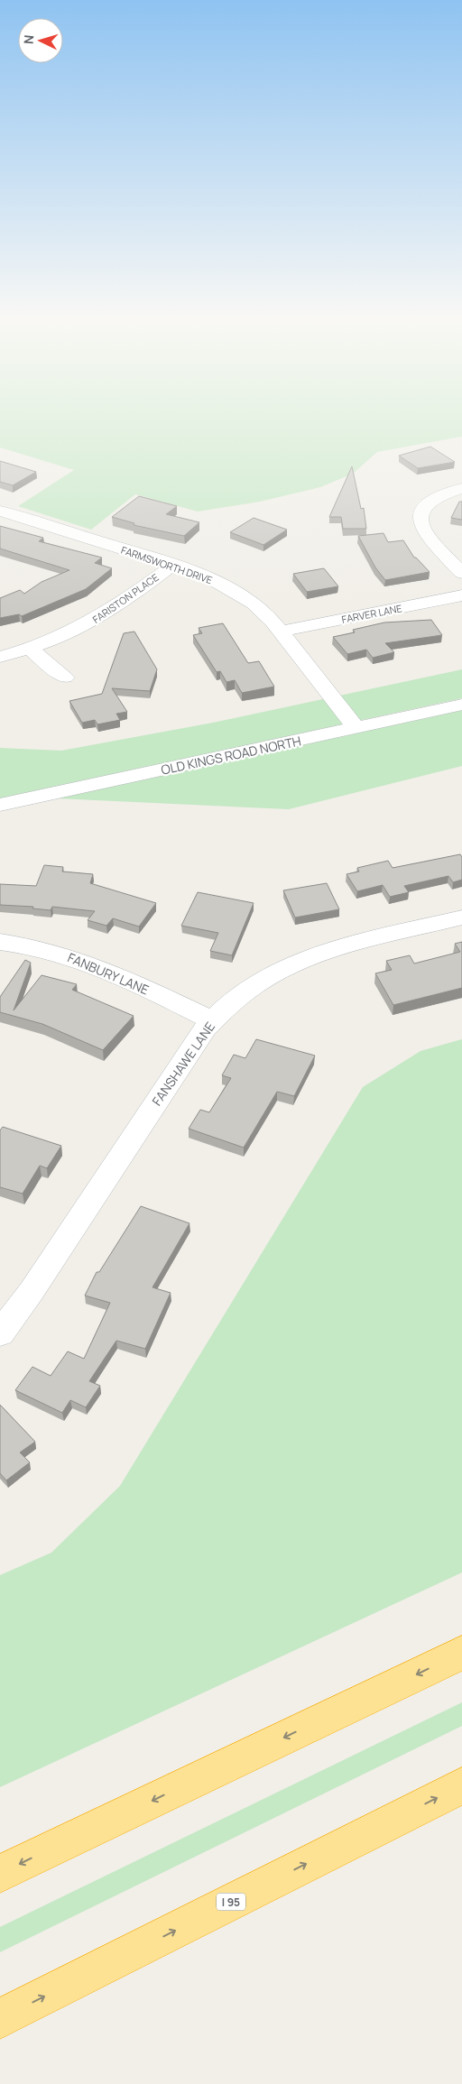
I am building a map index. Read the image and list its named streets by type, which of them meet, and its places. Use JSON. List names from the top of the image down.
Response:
{
  "streets": {
    "highway": ["I 95"],
    "street": [
      "FARMSWORTH DRIVE",
      "FARISTON PLACE",
      "FARVER LANE",
      "OLD KINGS ROAD NORTH",
      "FANBURY LANE",
      "FANSHAWE LANE"
    ]
  },
  "crossings": [
    ["FARMSWORTH DRIVE", "FARISTON PLACE"],
    ["FARMSWORTH DRIVE", "FARVER LANE"],
    ["FARMSWORTH DRIVE", "OLD KINGS ROAD NORTH"],
    ["FANBURY LANE", "FANSHAWE LANE"]
  ],
  "north": "left"
}
